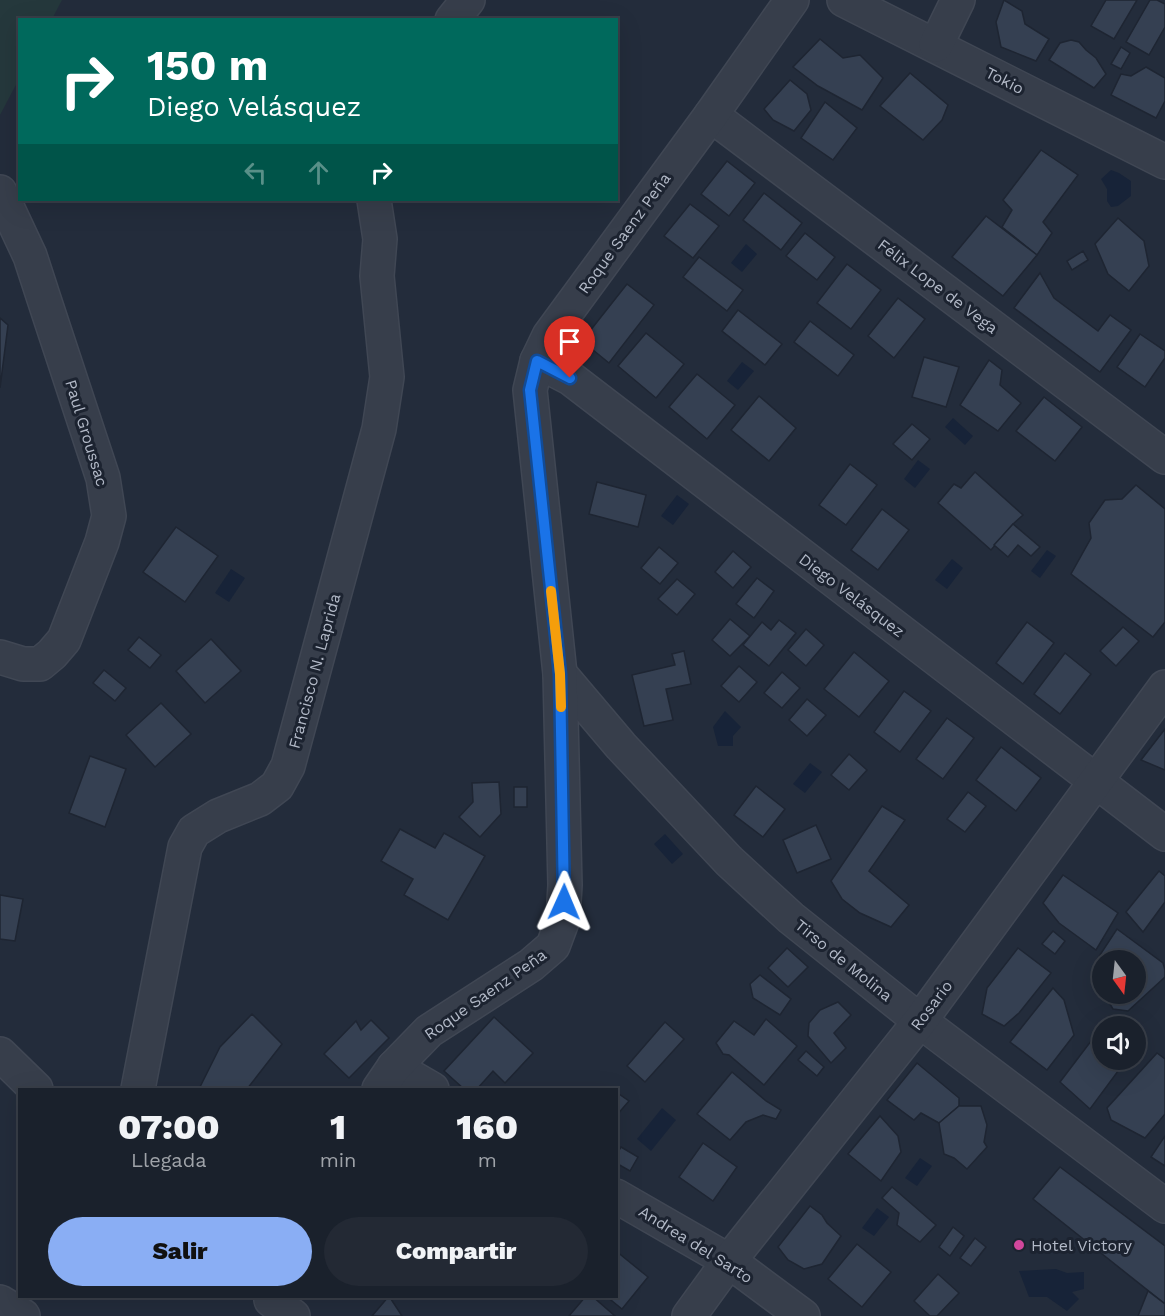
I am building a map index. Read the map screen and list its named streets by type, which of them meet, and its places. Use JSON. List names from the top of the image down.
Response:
{
  "streets": {
    "street": [
      "Tokio",
      "Roque Saenz Peña",
      "Félix Lope de Vega",
      "Paul Groussac",
      "Diego Velásquez",
      "Francisco N. Laprida",
      "Tirso de Molina",
      "Rosario",
      "Andrea del Sarto"
    ]
  },
  "crossings": [
    ["Roque Saenz Peña", "Félix Lope de Vega"],
    ["Roque Saenz Peña", "Diego Velásquez"],
    ["Roque Saenz Peña", "Tirso de Molina"],
    ["Diego Velásquez", "Rosario"],
    ["Tirso de Molina", "Rosario"],
    ["Rosario", "Andrea del Sarto"]
  ],
  "places": ["Hotel Victory"],
  "north": "bottom",
  "page": {
    "turn": ["150 m", "Diego Velásquez"],
    "eta": [
      "07:00",
      "Llegada",
      "1",
      "min",
      "160",
      "m"
    ],
    "buttons": ["Salir", "Compartir"]
  }
}
